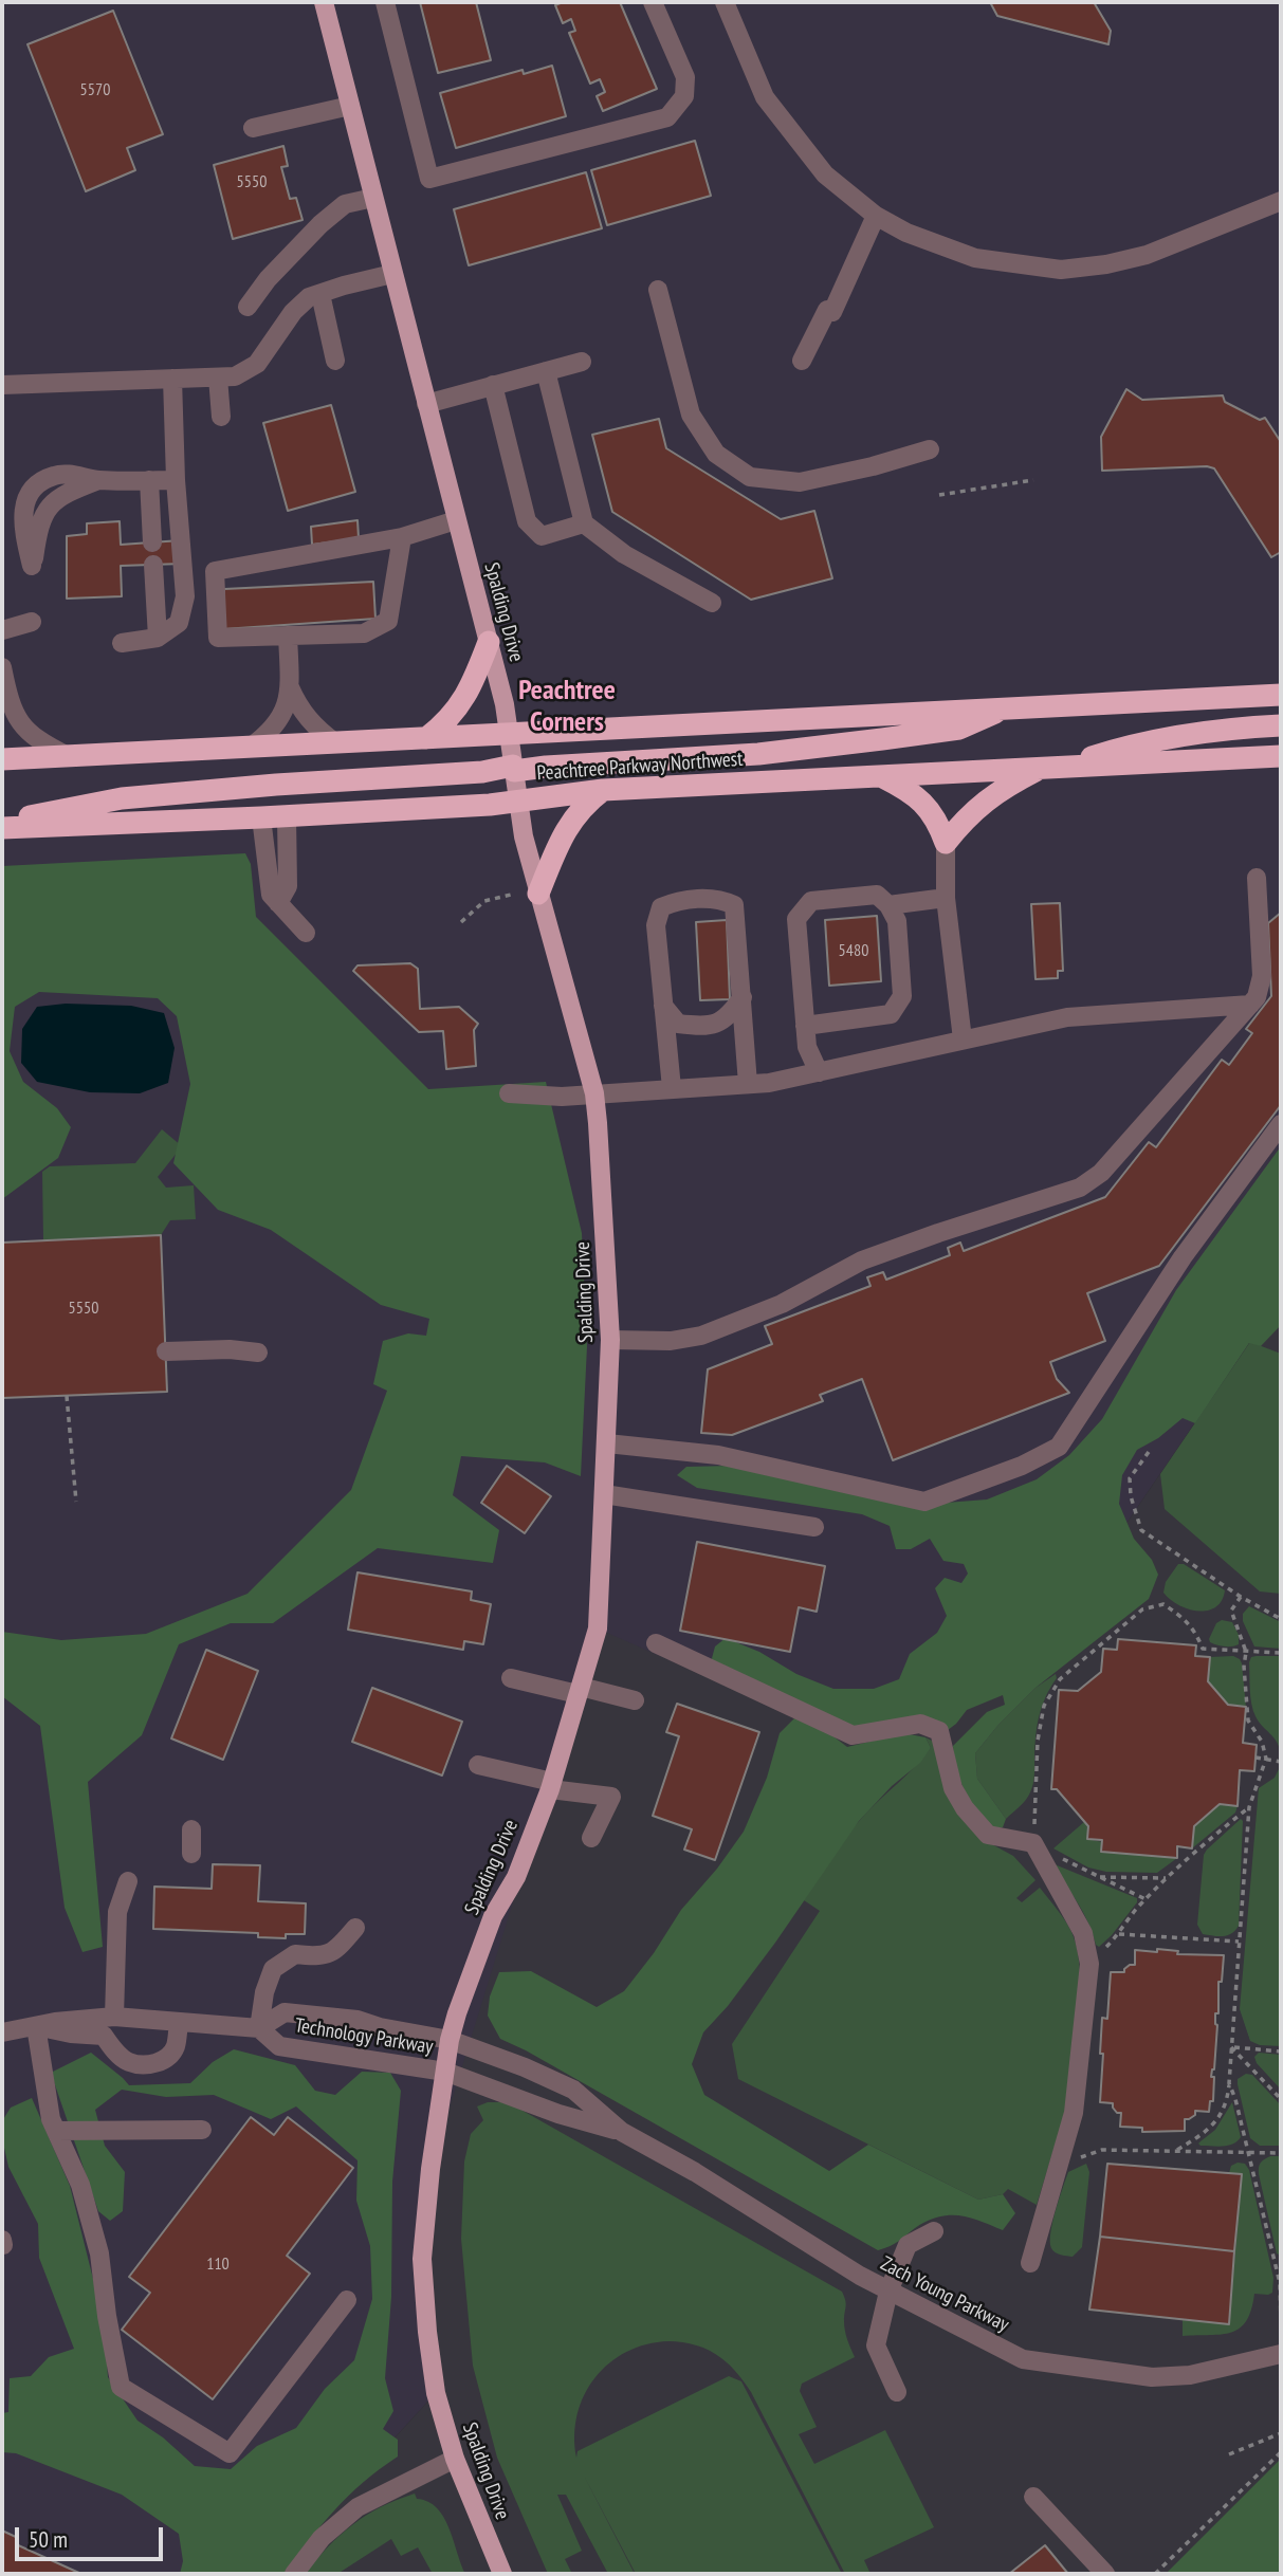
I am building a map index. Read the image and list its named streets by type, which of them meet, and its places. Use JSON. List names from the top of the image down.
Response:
{
  "streets": {
    "highway": ["Peachtree Parkway Northwest"],
    "main road": ["Spalding Drive"],
    "street": ["Technology Parkway", "Zach Young Parkway"]
  },
  "crossings": [
    ["Spalding Drive", "Peachtree Parkway Northwest"],
    ["Spalding Drive", "Technology Parkway"],
    ["Spalding Drive", "Zach Young Parkway"],
    ["Technology Parkway", "Zach Young Parkway"]
  ],
  "districts": ["Peachtree Corners"],
  "house_numbers": [
    "5570",
    "5550",
    "5480",
    "5550",
    "110"
  ],
  "scale_bar": "50 m"
}
